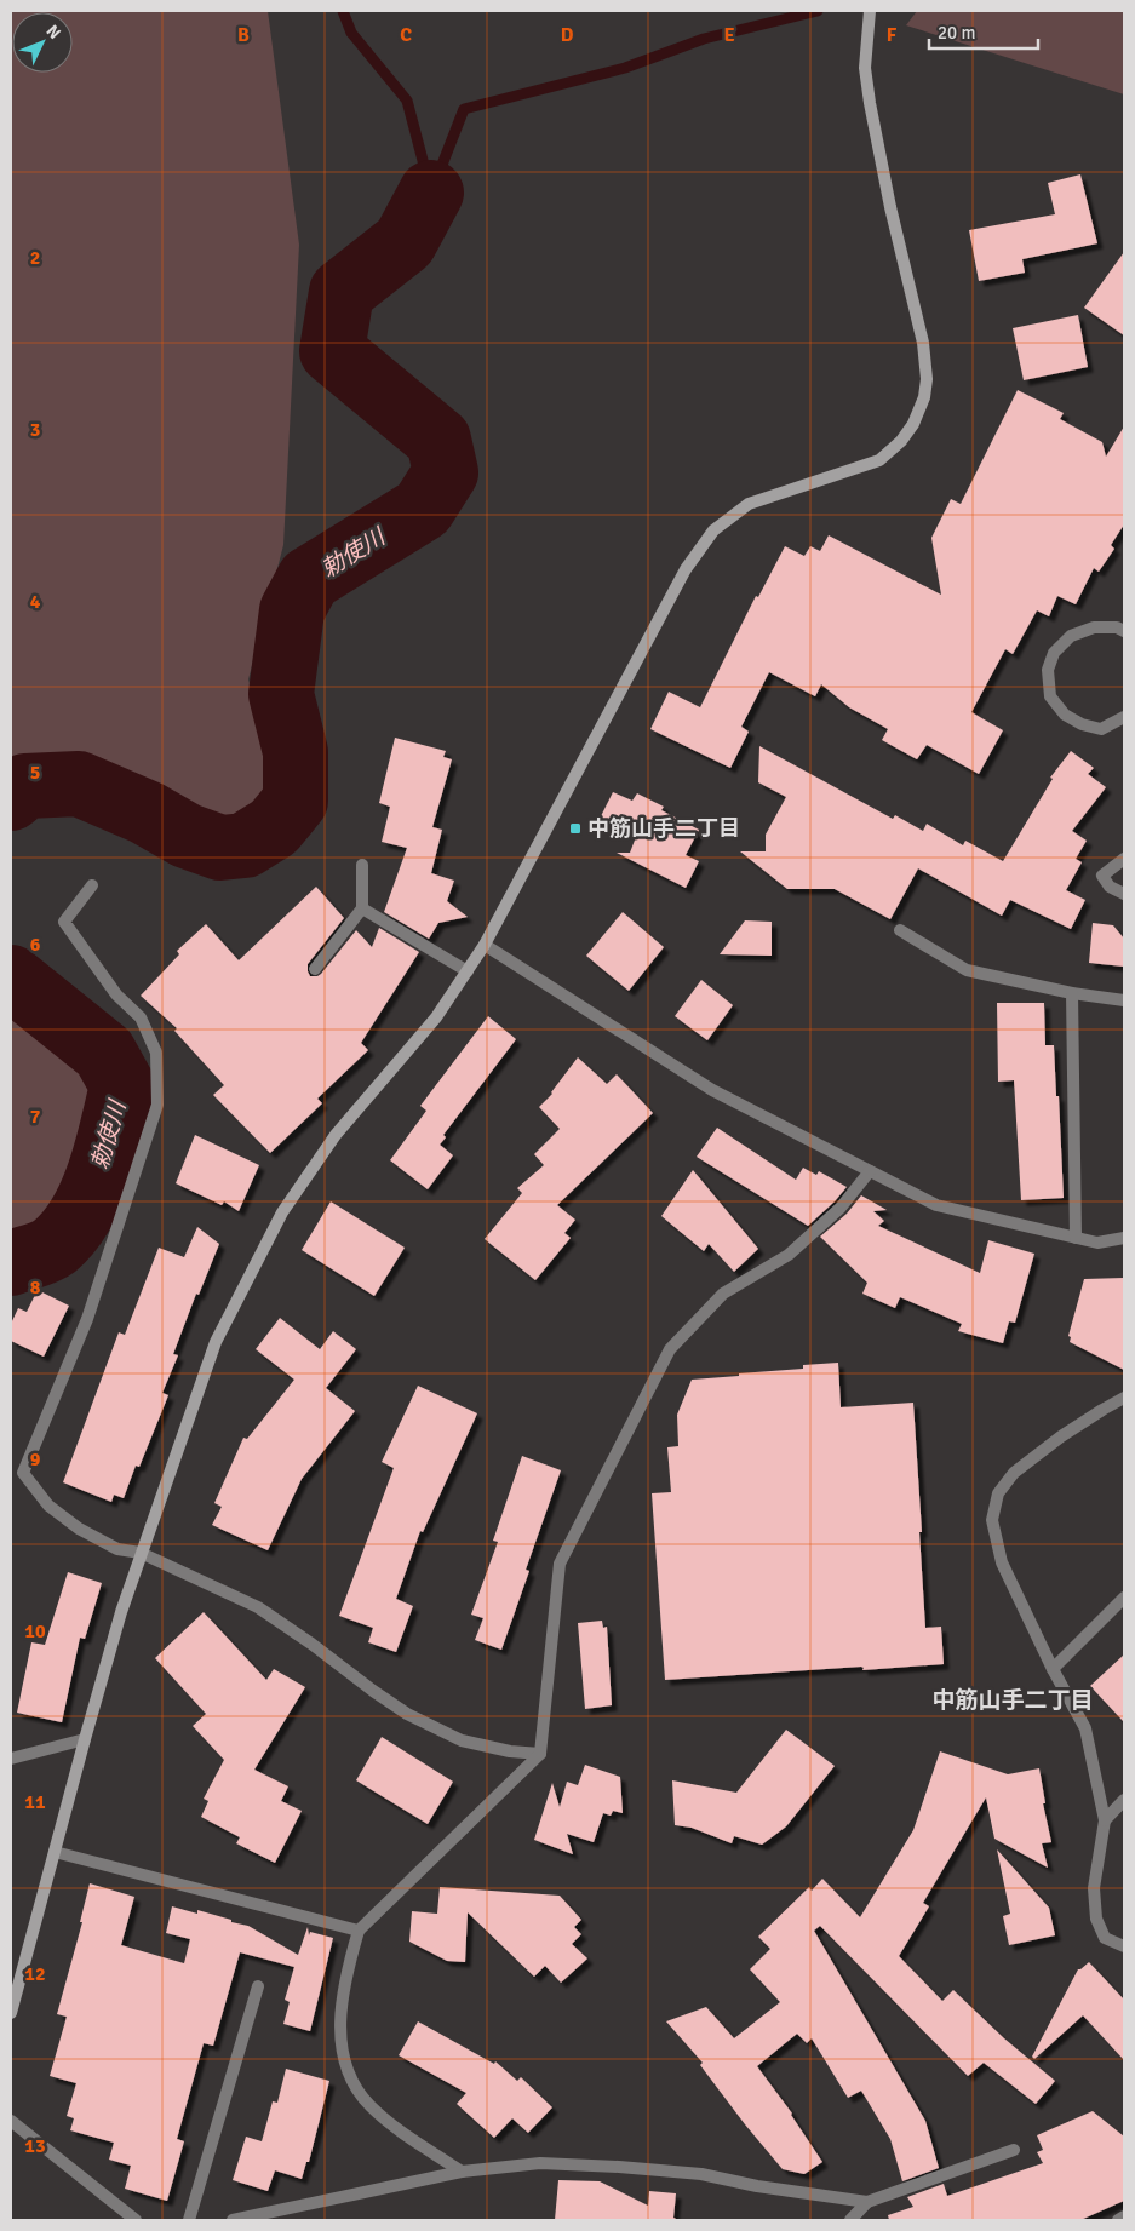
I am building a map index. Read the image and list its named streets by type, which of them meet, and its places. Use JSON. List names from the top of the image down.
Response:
{
  "districts": ["中筋山手二丁目"],
  "water": ["勅使川"],
  "places": {
    "transit": ["中筋山手二丁目"]
  },
  "scale_bar": "20 m",
  "north": "top right",
  "grid": {
    "columns": [
      "B",
      "C",
      "D",
      "E",
      "F"
    ],
    "rows": [
      "2",
      "3",
      "4",
      "5",
      "6",
      "7",
      "8",
      "9",
      "10",
      "11",
      "12",
      "13"
    ]
  }
}
